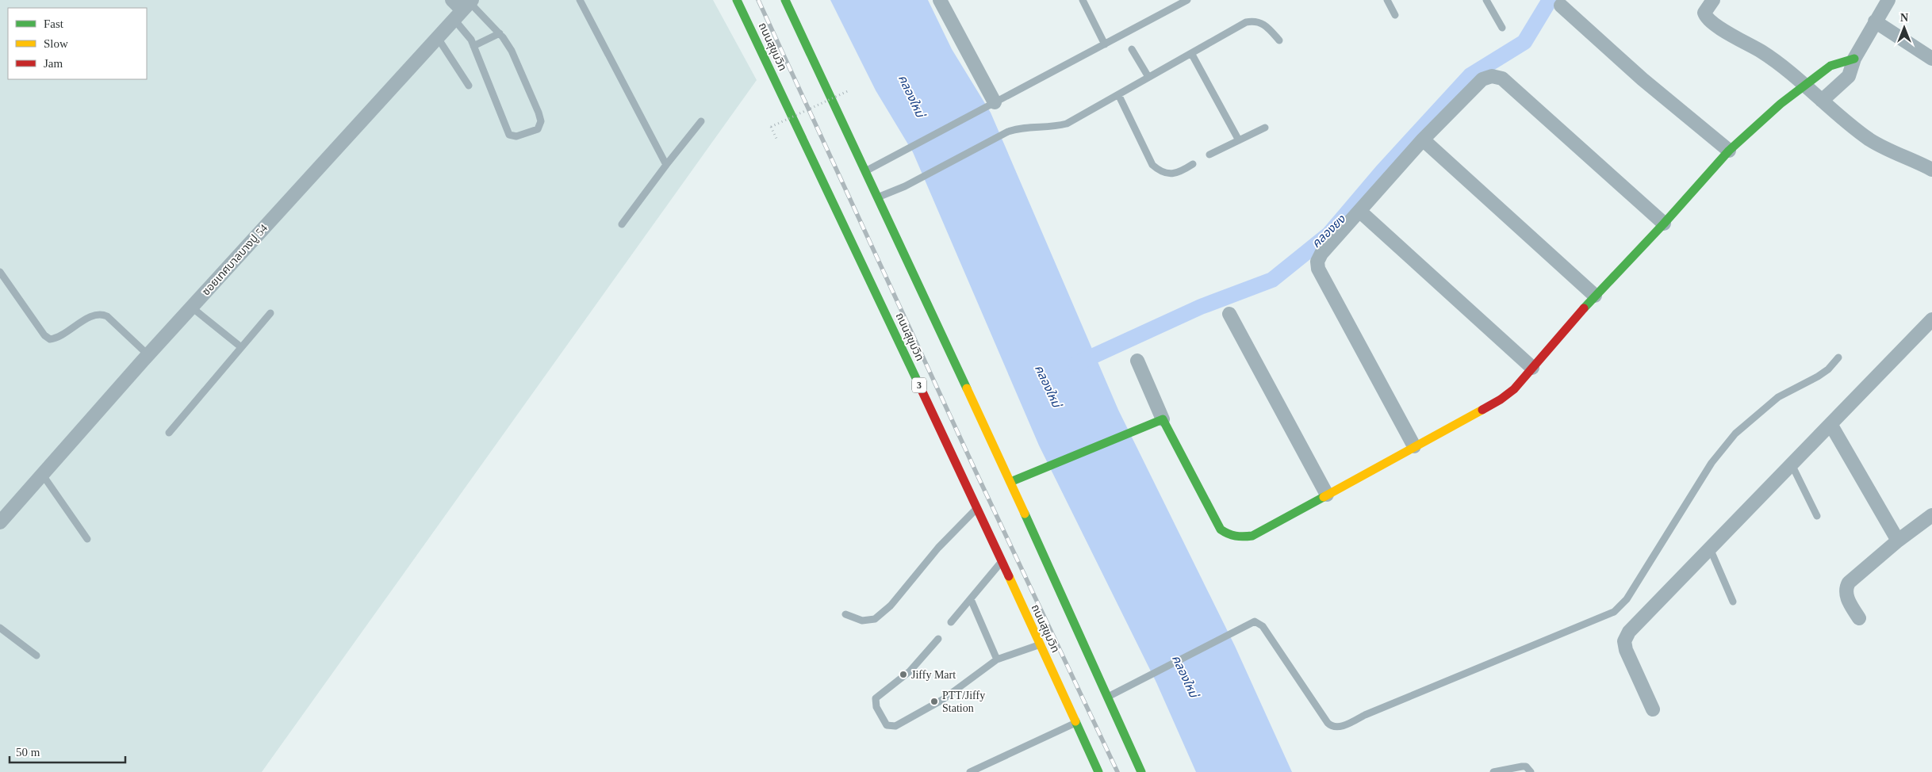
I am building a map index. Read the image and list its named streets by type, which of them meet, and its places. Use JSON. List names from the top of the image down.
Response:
{
  "streets": {
    "main road": ["ถนนสุขุมวิท", "3"],
    "street": ["ซอยเทศบาลบางปู 54"]
  },
  "water": ["คลองใหม่", "คลองยง"],
  "places": ["Jiffy Mart", "PTT/Jiffy Station"],
  "legend": ["Fast", "Slow", "Jam"],
  "scale_bar": "50 m",
  "north": "top"
}
